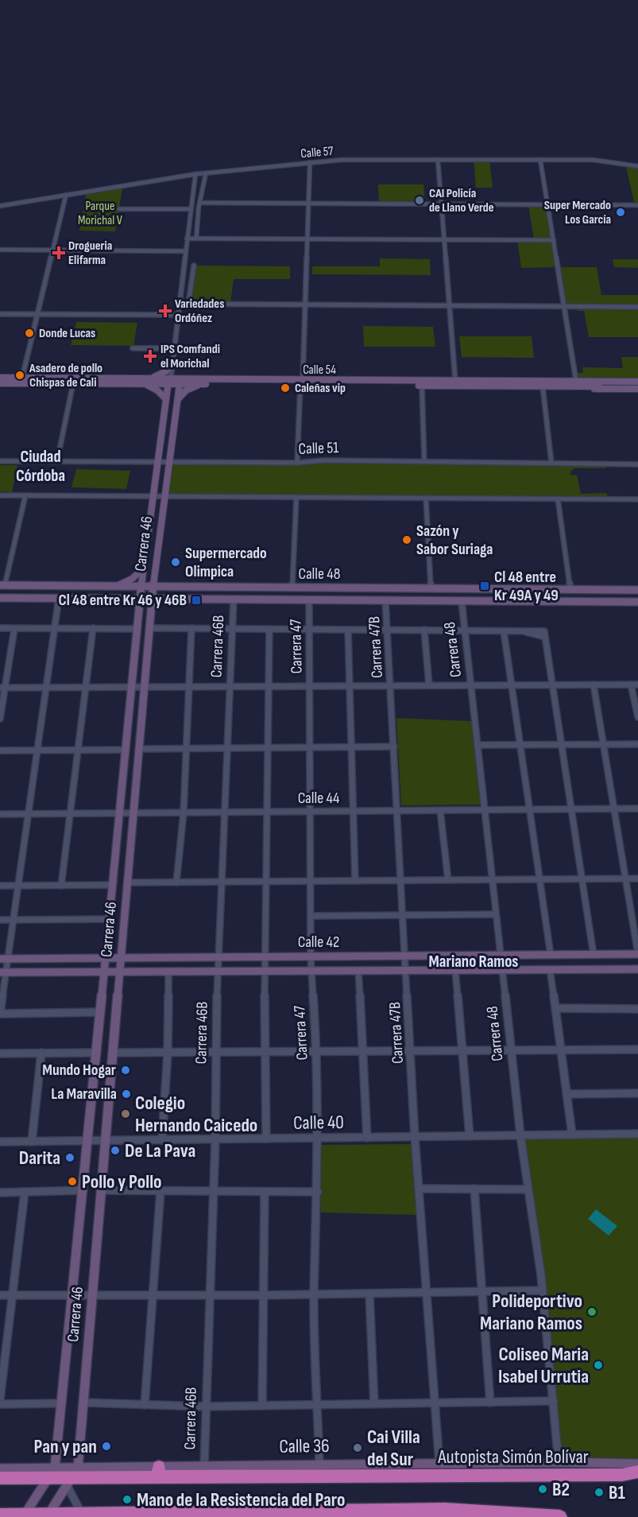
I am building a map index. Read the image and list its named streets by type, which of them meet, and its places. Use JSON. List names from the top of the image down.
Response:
{
  "streets": {
    "highway": ["Autopista Simón Bolívar"],
    "main road": [
      "Calle 54",
      "Carrera 46",
      "Calle 48",
      "Calle 42",
      "Calle 36"
    ],
    "street": [
      "Calle 57",
      "Calle 51",
      "Carrera 46B",
      "Carrera 47",
      "Carrera 47B",
      "Carrera 48",
      "Calle 44",
      "Calle 40"
    ]
  },
  "crossings": [
    ["Calle 57", "Carrera 46"],
    ["Calle 54", "Carrera 46"],
    ["Calle 51", "Carrera 46"],
    ["Carrera 46", "Calle 48"],
    ["Carrera 46", "Calle 44"],
    ["Carrera 46", "Calle 42"],
    ["Carrera 46", "Calle 40"],
    ["Carrera 46", "Autopista Simón Bolívar"],
    ["Calle 48", "Carrera 46B"],
    ["Calle 48", "Carrera 47"],
    ["Calle 48", "Carrera 47B"],
    ["Calle 48", "Carrera 48"],
    ["Carrera 46B", "Calle 44"],
    ["Carrera 46B", "Calle 42"],
    ["Carrera 46B", "Calle 40"],
    ["Carrera 46B", "Calle 36"],
    ["Carrera 47", "Calle 44"],
    ["Carrera 47", "Calle 42"],
    ["Carrera 47", "Calle 40"],
    ["Carrera 47", "Calle 36"],
    ["Carrera 47B", "Calle 44"],
    ["Carrera 47B", "Calle 42"],
    ["Carrera 47B", "Calle 40"],
    ["Carrera 47B", "Calle 36"],
    ["Carrera 48", "Calle 44"],
    ["Carrera 48", "Calle 42"],
    ["Carrera 48", "Calle 40"],
    ["Carrera 48", "Calle 36"],
    ["Calle 36", "Autopista Simón Bolívar"]
  ],
  "districts": ["Ciudad Córdoba", "Mariano Ramos"],
  "parks": ["Parque Morichal V"],
  "places": {
    "other": [
      "CAI Policía de Llano Verde",
      "Super Mercado Los García",
      "Donde Lucas",
      "Asadero de pollo Chispas de Cali",
      "Caleñas vip",
      "Sazón y Sabor Suriaga",
      "Supermercado Olimpica",
      "Mundo Hogar",
      "La Maravilla",
      "Colegio Hernando Caicedo",
      "De La Pava",
      "Darita",
      "Pollo y Pollo",
      "Polideportivo Mariano Ramos",
      "Coliseo Maria Isabel Urrutia",
      "Pan y pan",
      "Cai Villa del Sur",
      "B2",
      "B1",
      "Mano de la Resistencia del Paro"
    ],
    "health": ["Drogueria Elifarma", "Variedades Ordóñez", "IPS Comfandi el Morichal"],
    "transit": ["Cl 48 entre Kr 49A y 49", "Cl 48 entre Kr 46 y 46B"]
  }
}
